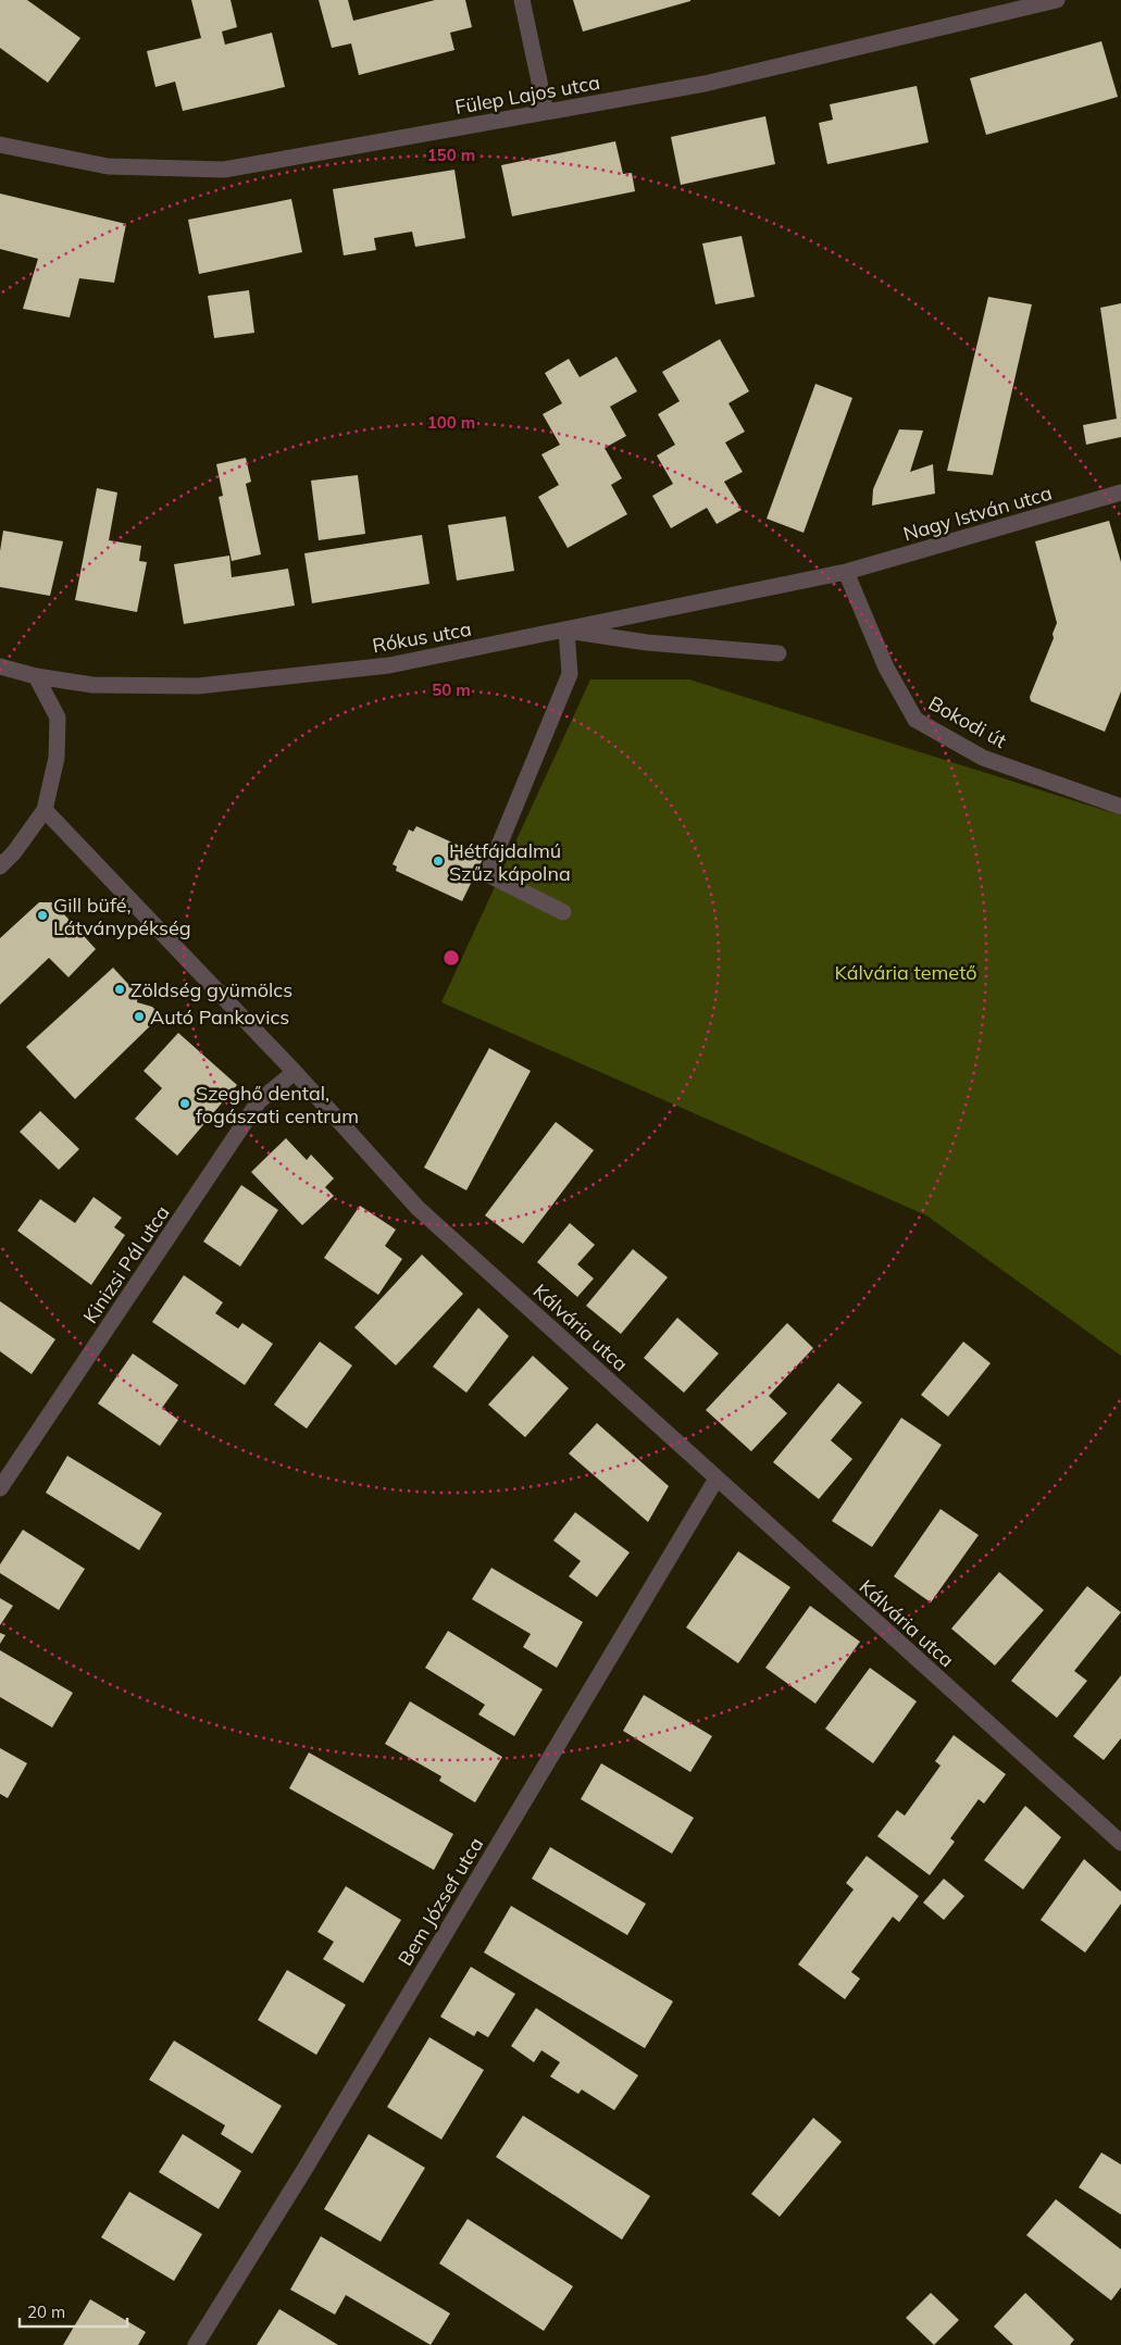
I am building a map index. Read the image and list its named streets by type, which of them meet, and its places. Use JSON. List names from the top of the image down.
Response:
{
  "streets": {
    "street": [
      "Fülep Lajos utca",
      "Nagy István utca",
      "Rókus utca",
      "Bokodi út",
      "Kinizsi Pál utca",
      "Kálvária utca",
      "Bem József utca"
    ]
  },
  "crossings": [
    ["Nagy István utca", "Rókus utca"],
    ["Nagy István utca", "Bokodi út"],
    ["Rókus utca", "Bokodi út"],
    ["Kinizsi Pál utca", "Kálvária utca"],
    ["Kálvária utca", "Bem József utca"]
  ],
  "parks": ["Kálvária temető"],
  "places": [
    "Hétfájdalmú Szűz kápolna",
    "Gill büfé, Látványpékség",
    "Zöldség gyümölcs",
    "Autó Pankovics",
    "Szeghő dental, fogászati centrum"
  ],
  "scale_bar": "20 m",
  "rings": ["150 m", "100 m", "50 m"]
}
